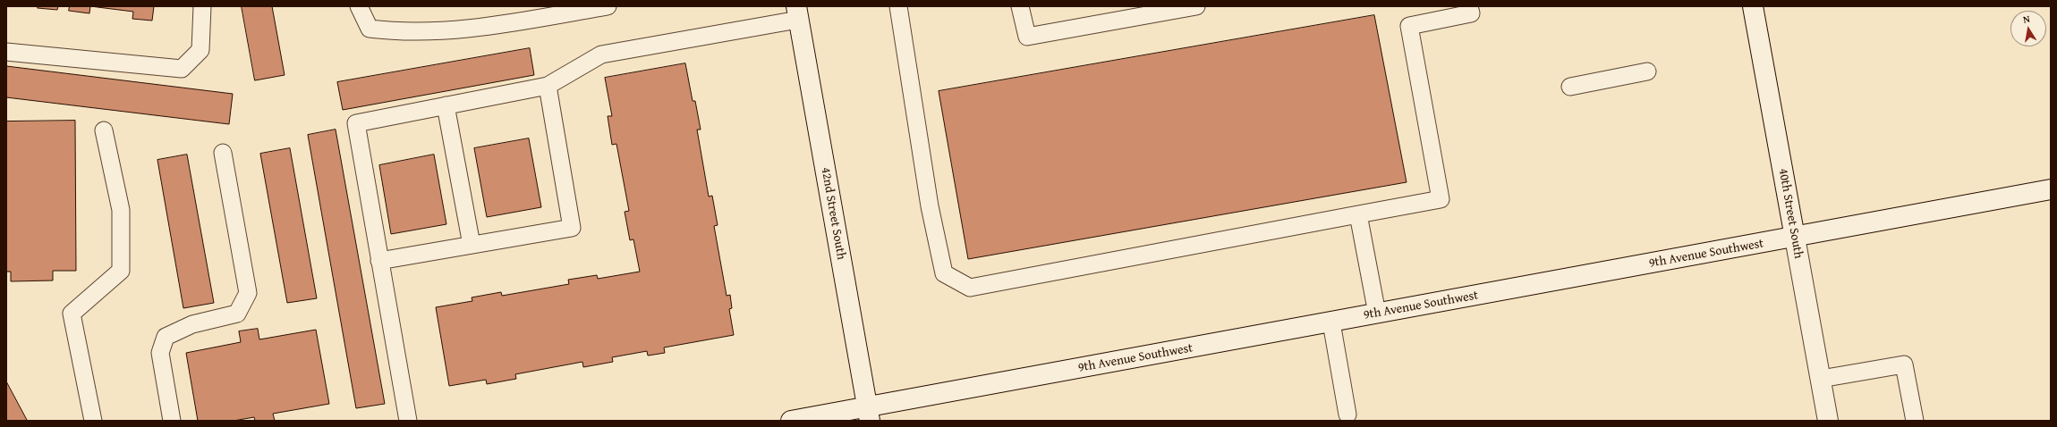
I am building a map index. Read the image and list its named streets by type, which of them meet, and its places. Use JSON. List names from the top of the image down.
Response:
{
  "streets": {
    "street": ["42nd Street South", "40th Street South", "9th Avenue Southwest"]
  },
  "crossings": [
    ["42nd Street South", "9th Avenue Southwest"],
    ["40th Street South", "9th Avenue Southwest"]
  ],
  "north": "top"
}
